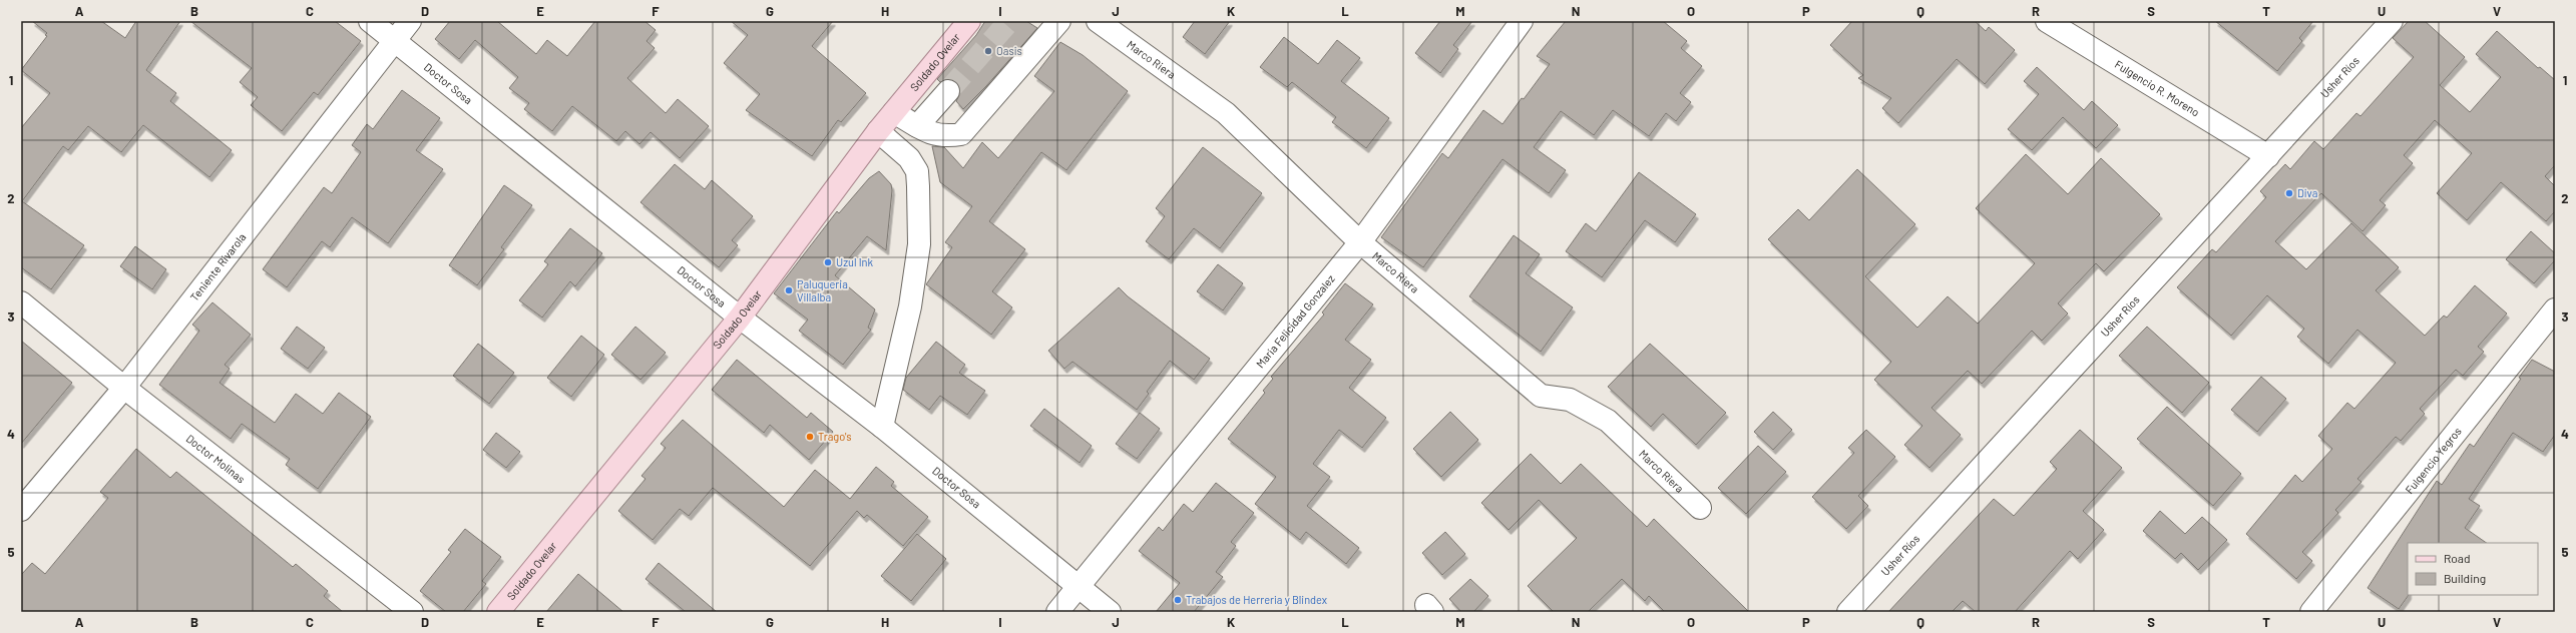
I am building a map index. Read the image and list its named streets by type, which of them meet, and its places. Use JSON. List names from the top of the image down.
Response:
{
  "streets": {
    "main road": ["Soldado Ovelar"],
    "street": [
      "Marco Riera",
      "Usher Ríos",
      "Doctor Sosa",
      "Fulgencio R. Moreno",
      "Teniente Rivarola",
      "Maria Felicidad Gonzalez",
      "Doctor Molinas",
      "Fulgencio Yegros"
    ]
  },
  "crossings": [
    ["Marco Riera", "Maria Felicidad Gonzalez"],
    ["Soldado Ovelar", "Doctor Sosa"],
    ["Usher Ríos", "Fulgencio R. Moreno"],
    ["Doctor Sosa", "Teniente Rivarola"],
    ["Doctor Sosa", "Maria Felicidad Gonzalez"],
    ["Teniente Rivarola", "Doctor Molinas"]
  ],
  "places": [
    "Oasis",
    "Diva",
    "Uzul Ink",
    "Paluqueria Villalba",
    "Trago's",
    "Trabajos de Herreria y Blindex"
  ],
  "legend": ["Road", "Building"],
  "grid": {
    "columns": [
      "A",
      "B",
      "C",
      "D",
      "E",
      "F",
      "G",
      "H",
      "I",
      "J",
      "K",
      "L",
      "M",
      "N",
      "O",
      "P",
      "Q",
      "R",
      "S",
      "T",
      "U",
      "V"
    ],
    "rows": [
      "1",
      "2",
      "3",
      "4",
      "5"
    ]
  }
}
